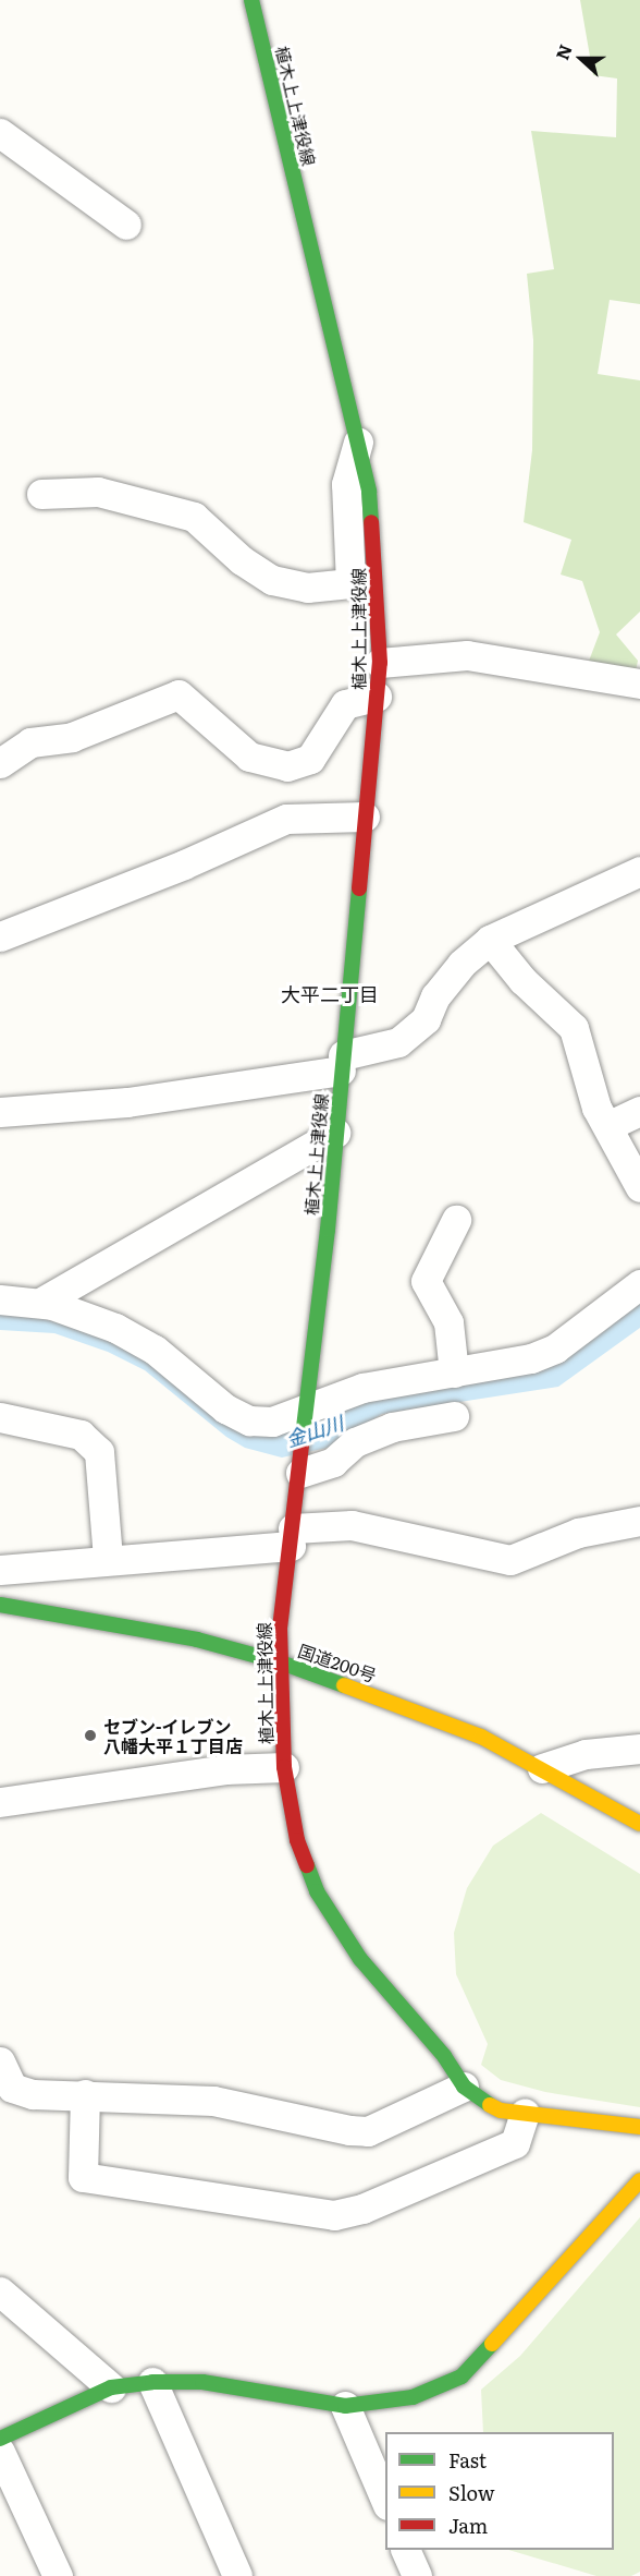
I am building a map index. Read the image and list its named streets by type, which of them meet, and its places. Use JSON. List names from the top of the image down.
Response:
{
  "streets": {
    "main road": ["植木上上津役線", "国道200号"]
  },
  "crossings": [
    ["植木上上津役線", "国道200号"]
  ],
  "districts": ["大平二丁目"],
  "water": ["金山川"],
  "places": ["セブン-イレブン 八幡大平１丁目店"],
  "legend": ["Fast", "Slow", "Jam"],
  "north": "left"
}
